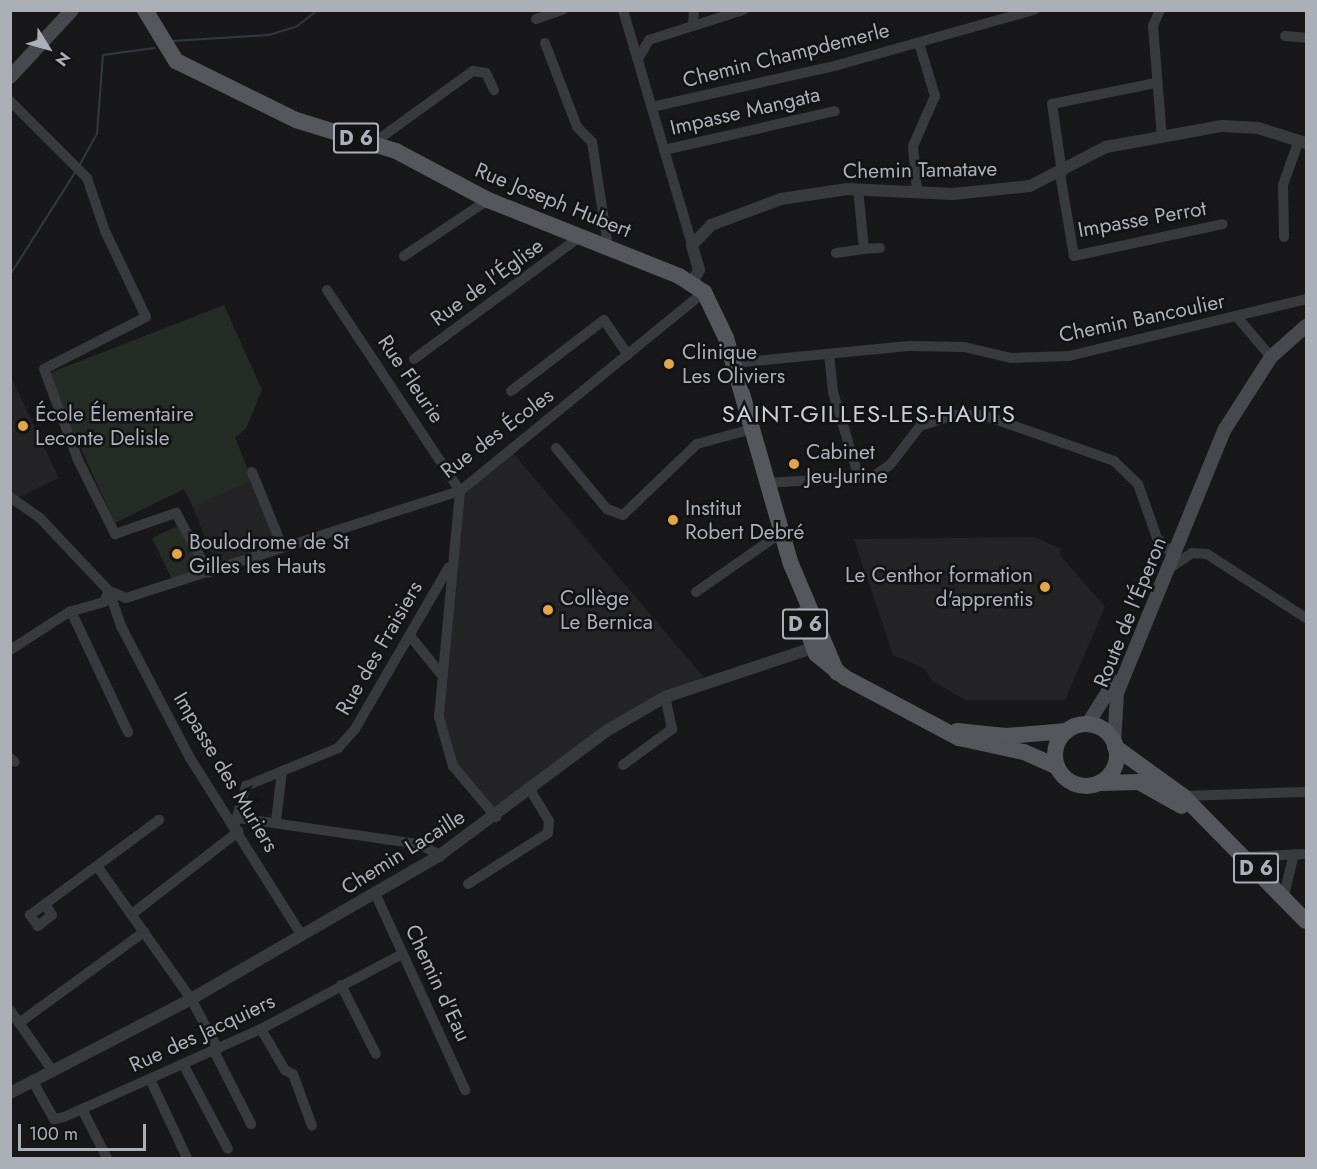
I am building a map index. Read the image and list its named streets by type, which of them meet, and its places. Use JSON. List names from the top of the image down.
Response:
{
  "streets": {
    "main road": ["D 6", "Rue Joseph Hubert", "Route de l'Éperon"],
    "street": [
      "Chemin Champdemerle",
      "Impasse Mangata",
      "Chemin Tamatave",
      "Impasse Perrot",
      "Rue de l'Église",
      "Chemin Bancoulier",
      "Rue Fleurie",
      "Rue des Écoles",
      "Rue des Fraisiers",
      "Impasse des Muriers",
      "Chemin Lacaille",
      "Chemin d'Eau",
      "Rue des Jacquiers"
    ]
  },
  "crossings": [
    ["D 6", "Rue Joseph Hubert"],
    ["D 6", "Chemin Bancoulier"],
    ["D 6", "Rue des Écoles"],
    ["D 6", "Route de l'Éperon"],
    ["D 6", "Chemin Lacaille"],
    ["Chemin Tamatave", "Impasse Perrot"],
    ["Rue Joseph Hubert", "Rue de l'Église"],
    ["Rue Joseph Hubert", "Rue des Écoles"],
    ["Rue Fleurie", "Rue des Écoles"],
    ["Rue des Écoles", "Impasse des Muriers"],
    ["Rue des Fraisiers", "Impasse des Muriers"],
    ["Impasse des Muriers", "Chemin Lacaille"],
    ["Chemin Lacaille", "Chemin d'Eau"],
    ["Chemin Lacaille", "Rue des Jacquiers"],
    ["Chemin d'Eau", "Rue des Jacquiers"]
  ],
  "districts": ["SAINT-GILLES-LES-HAUTS"],
  "places": [
    "Clinique Les Oliviers",
    "École Élementaire Leconte Delisle",
    "Cabinet Jeu-Jurine",
    "Institut Robert Debré",
    "Boulodrome de St Gilles les Hauts",
    "Le Centhor formation d'apprentis",
    "Collège Le Bernica"
  ],
  "scale_bar": "100 m",
  "north": "bottom right"
}
